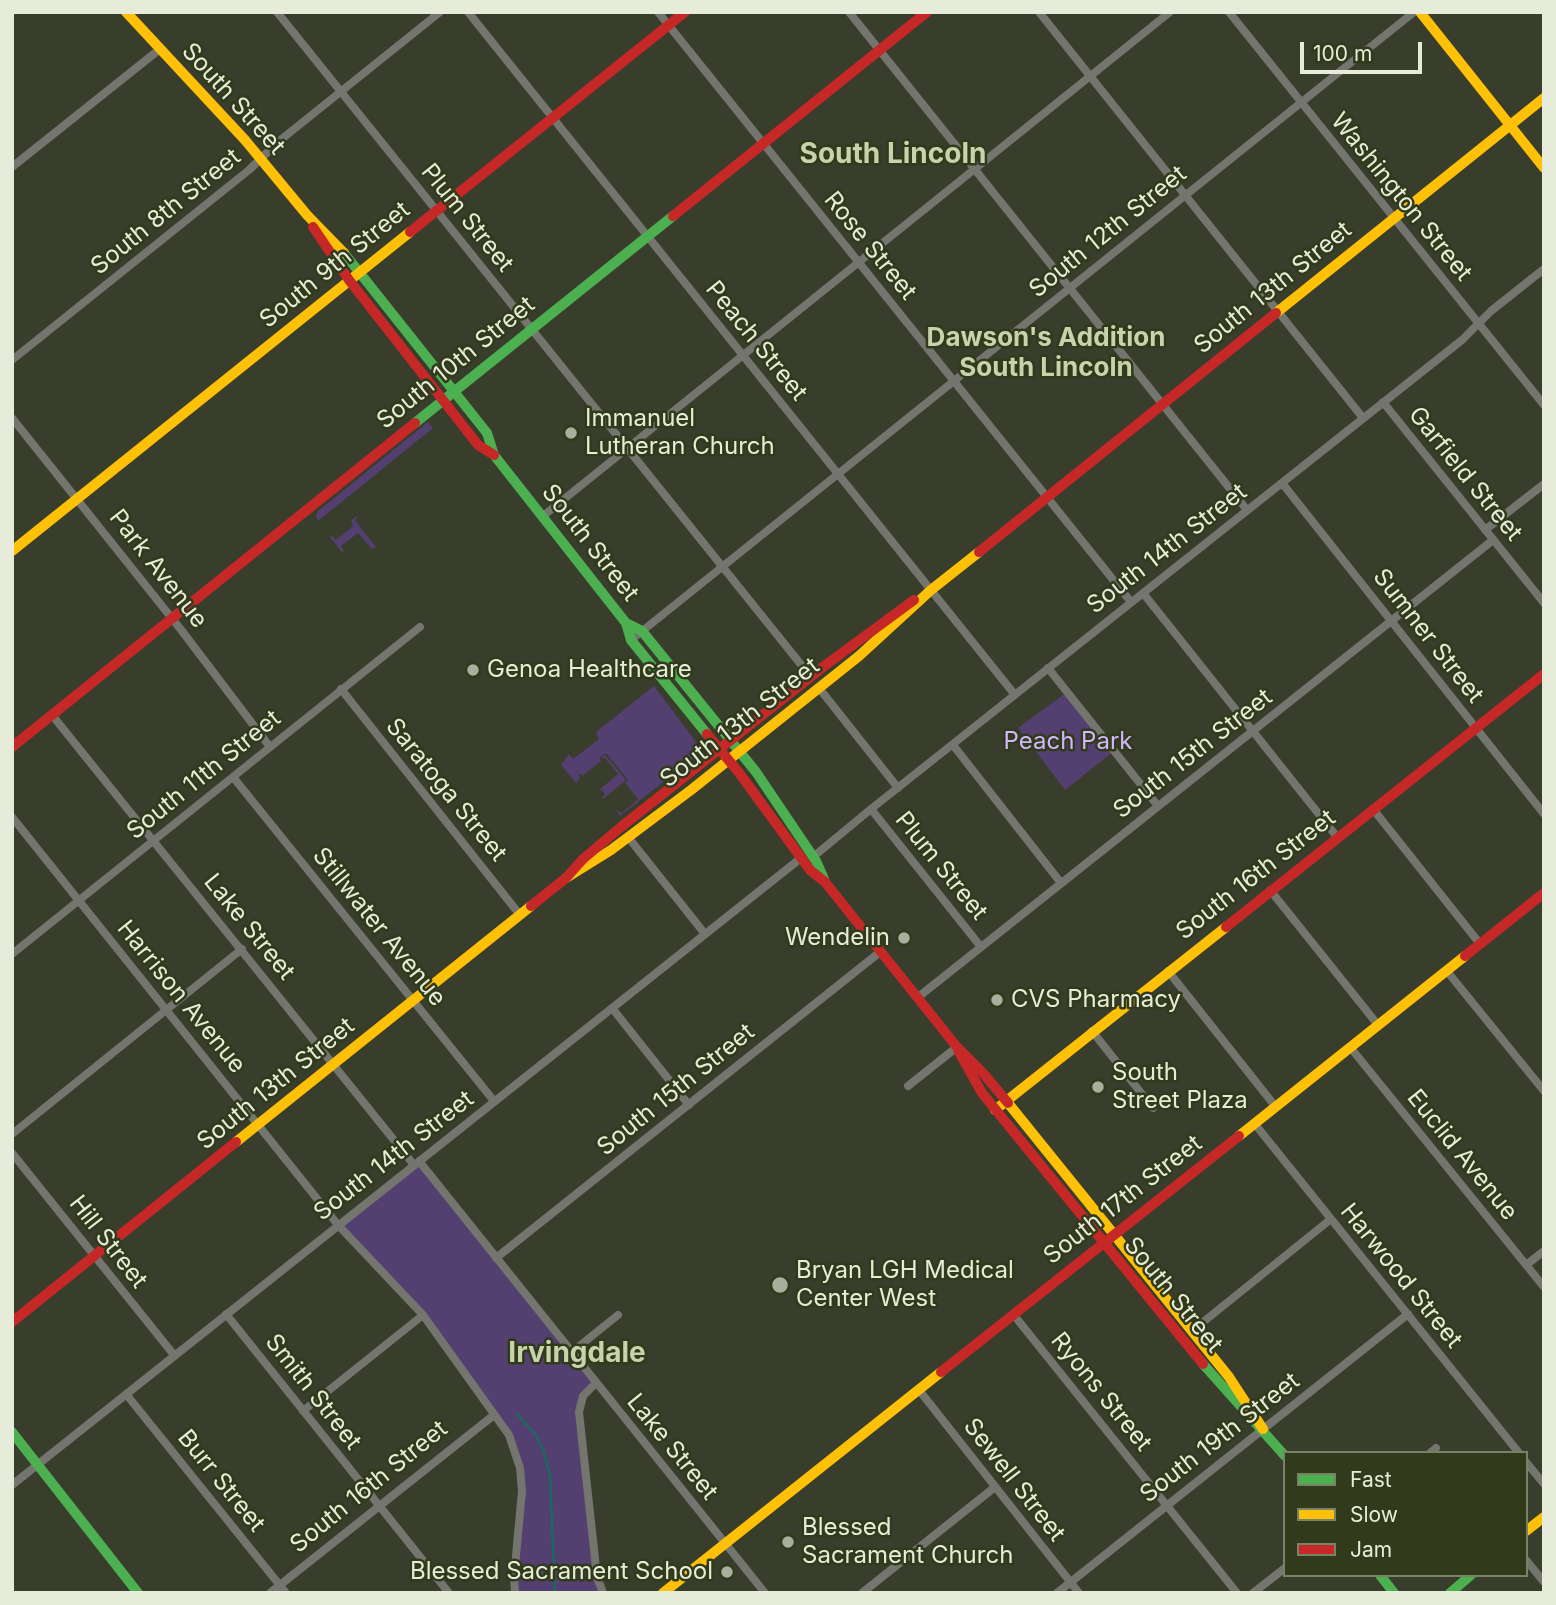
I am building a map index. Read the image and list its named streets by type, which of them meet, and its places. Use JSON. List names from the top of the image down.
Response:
{
  "streets": {
    "main road": [
      "South Street",
      "South 9th Street",
      "South 13th Street",
      "South 10th Street",
      "South 16th Street",
      "South 17th Street"
    ],
    "street": [
      "Washington Street",
      "South 8th Street",
      "Plum Street",
      "South 12th Street",
      "Rose Street",
      "Peach Street",
      "Garfield Street",
      "South 14th Street",
      "Park Avenue",
      "Sumner Street",
      "South 15th Street",
      "South 11th Street",
      "Saratoga Street",
      "Lake Street",
      "Stillwater Avenue",
      "Harrison Avenue",
      "Euclid Avenue",
      "Hill Street",
      "Harwood Street",
      "Smith Street",
      "Ryons Street",
      "South 19th Street",
      "Sewell Street",
      "Burr Street"
    ]
  },
  "crossings": [
    ["South Street", "South 8th Street"],
    ["South Street", "South 12th Street"],
    ["South Street", "South 9th Street"],
    ["South Street", "South 13th Street"],
    ["South Street", "South 10th Street"],
    ["South Street", "South 14th Street"],
    ["South Street", "South 15th Street"],
    ["South Street", "South 16th Street"],
    ["South Street", "South 17th Street"],
    ["South Street", "South 19th Street"],
    ["Washington Street", "South 12th Street"],
    ["Washington Street", "South 13th Street"],
    ["Washington Street", "South 14th Street"],
    ["South 8th Street", "Plum Street"],
    ["Plum Street", "South 12th Street"],
    ["Plum Street", "South 9th Street"],
    ["Plum Street", "South 13th Street"],
    ["Plum Street", "South 10th Street"],
    ["Plum Street", "South 14th Street"],
    ["Plum Street", "South 15th Street"],
    ["South 12th Street", "Rose Street"],
    ["South 12th Street", "Peach Street"],
    ["Rose Street", "South 9th Street"],
    ["Rose Street", "South 13th Street"],
    ["Rose Street", "South 10th Street"],
    ["Rose Street", "South 14th Street"],
    ["South 9th Street", "Peach Street"],
    ["South 9th Street", "Park Avenue"],
    ["South 13th Street", "Peach Street"],
    ["South 13th Street", "Saratoga Street"],
    ["South 13th Street", "Lake Street"],
    ["South 13th Street", "Stillwater Avenue"],
    ["South 13th Street", "Harrison Avenue"],
    ["South 13th Street", "Hill Street"],
    ["Peach Street", "South 10th Street"],
    ["Peach Street", "South 14th Street"],
    ["South 10th Street", "Park Avenue"],
    ["South 10th Street", "Lake Street"],
    ["Garfield Street", "South 14th Street"],
    ["Garfield Street", "South 15th Street"],
    ["South 14th Street", "Sumner Street"],
    ["South 14th Street", "Lake Street"],
    ["South 14th Street", "Stillwater Avenue"],
    ["South 14th Street", "Harrison Avenue"],
    ["South 14th Street", "Hill Street"],
    ["South 14th Street", "Smith Street"],
    ["South 14th Street", "Burr Street"],
    ["Park Avenue", "South 11th Street"],
    ["Sumner Street", "South 15th Street"],
    ["Sumner Street", "South 16th Street"],
    ["South 15th Street", "Lake Street"],
    ["South 11th Street", "Saratoga Street"],
    ["South 11th Street", "Lake Street"],
    ["South 11th Street", "Stillwater Avenue"],
    ["South 11th Street", "Harrison Avenue"],
    ["South 16th Street", "Harrison Avenue"],
    ["South 16th Street", "Smith Street"],
    ["South 16th Street", "Burr Street"],
    ["Lake Street", "South 17th Street"],
    ["Euclid Avenue", "South 17th Street"],
    ["South 17th Street", "Harwood Street"],
    ["South 17th Street", "Ryons Street"],
    ["South 17th Street", "Sewell Street"],
    ["Harwood Street", "South 19th Street"],
    ["Ryons Street", "South 19th Street"],
    ["South 19th Street", "Sewell Street"]
  ],
  "districts": ["South Lincoln", "Dawson's Addition South Lincoln", "Irvingdale"],
  "parks": ["Peach Park"],
  "places": [
    "Immanuel Lutheran Church",
    "Genoa Healthcare",
    "Wendelin",
    "CVS Pharmacy",
    "South Street Plaza",
    "Bryan LGH Medical Center West",
    "Blessed Sacrament Church",
    "Blessed Sacrament School"
  ],
  "legend": ["Fast", "Slow", "Jam"],
  "scale_bar": "100 m"
}
